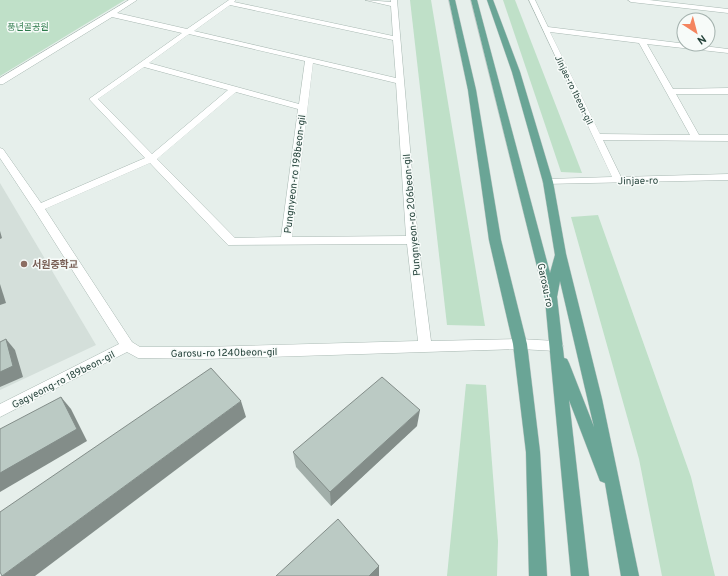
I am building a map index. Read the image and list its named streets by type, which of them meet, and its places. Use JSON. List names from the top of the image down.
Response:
{
  "streets": {
    "main road": ["Garosu-ro"],
    "street": [
      "Jinjae-ro 1beon-gil",
      "Pungnyeon-ro 198beon-gil",
      "Jinjae-ro",
      "Pungnyeon-ro 206beon-gil",
      "Garosu-ro 1240beon-gil",
      "Gagyeong-ro 189beon-gil"
    ]
  },
  "crossings": [
    ["Jinjae-ro 1beon-gil", "Jinjae-ro"],
    ["Pungnyeon-ro 198beon-gil", "Pungnyeon-ro 206beon-gil"],
    ["Jinjae-ro", "Garosu-ro"],
    ["Pungnyeon-ro 206beon-gil", "Garosu-ro 1240beon-gil"],
    ["Garosu-ro", "Garosu-ro 1240beon-gil"],
    ["Garosu-ro 1240beon-gil", "Gagyeong-ro 189beon-gil"]
  ],
  "parks": ["풍년골공원"],
  "places": ["서원중학교"],
  "north": "bottom right"
}
